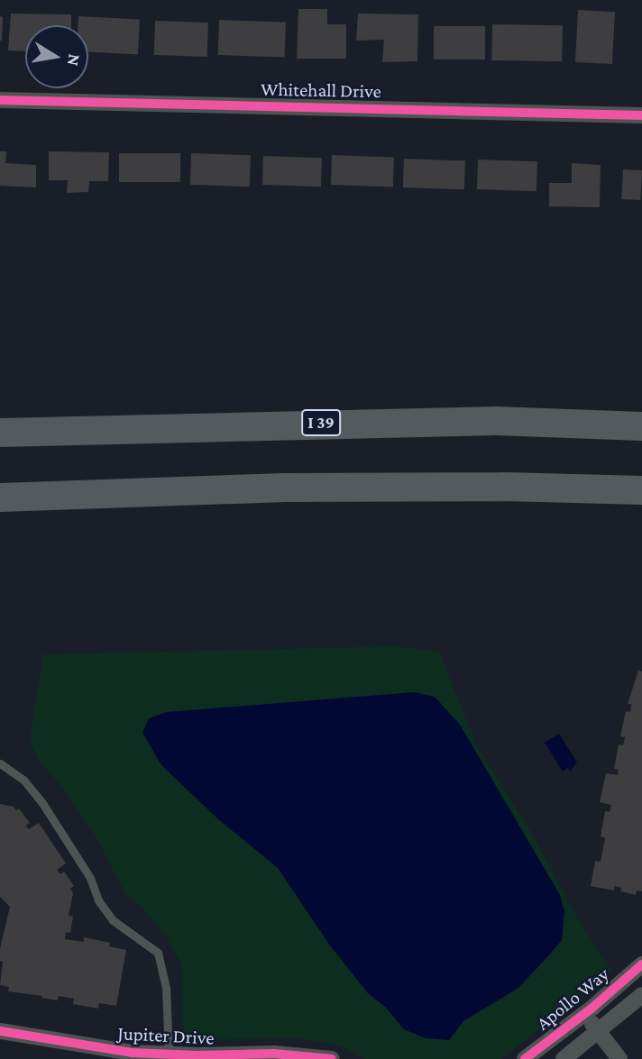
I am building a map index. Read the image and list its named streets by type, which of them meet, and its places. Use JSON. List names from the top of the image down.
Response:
{
  "streets": {
    "highway": ["I 39"],
    "street": ["Whitehall Drive", "Apollo Way", "Jupiter Drive"]
  },
  "north": "right"
}
